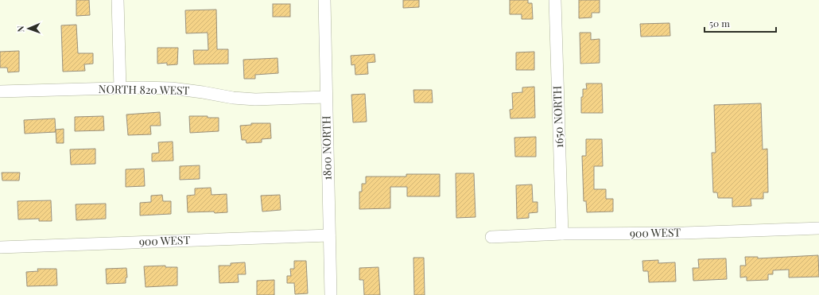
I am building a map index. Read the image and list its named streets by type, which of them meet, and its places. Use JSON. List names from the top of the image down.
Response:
{
  "streets": {
    "street": [
      "NORTH 820 WEST",
      "1650 NORTH",
      "1800 NORTH",
      "900 WEST"
    ]
  },
  "crossings": [
    ["NORTH 820 WEST", "1800 NORTH"],
    ["1650 NORTH", "900 WEST"],
    ["1800 NORTH", "900 WEST"]
  ],
  "scale_bar": "50 m",
  "north": "left"
}
